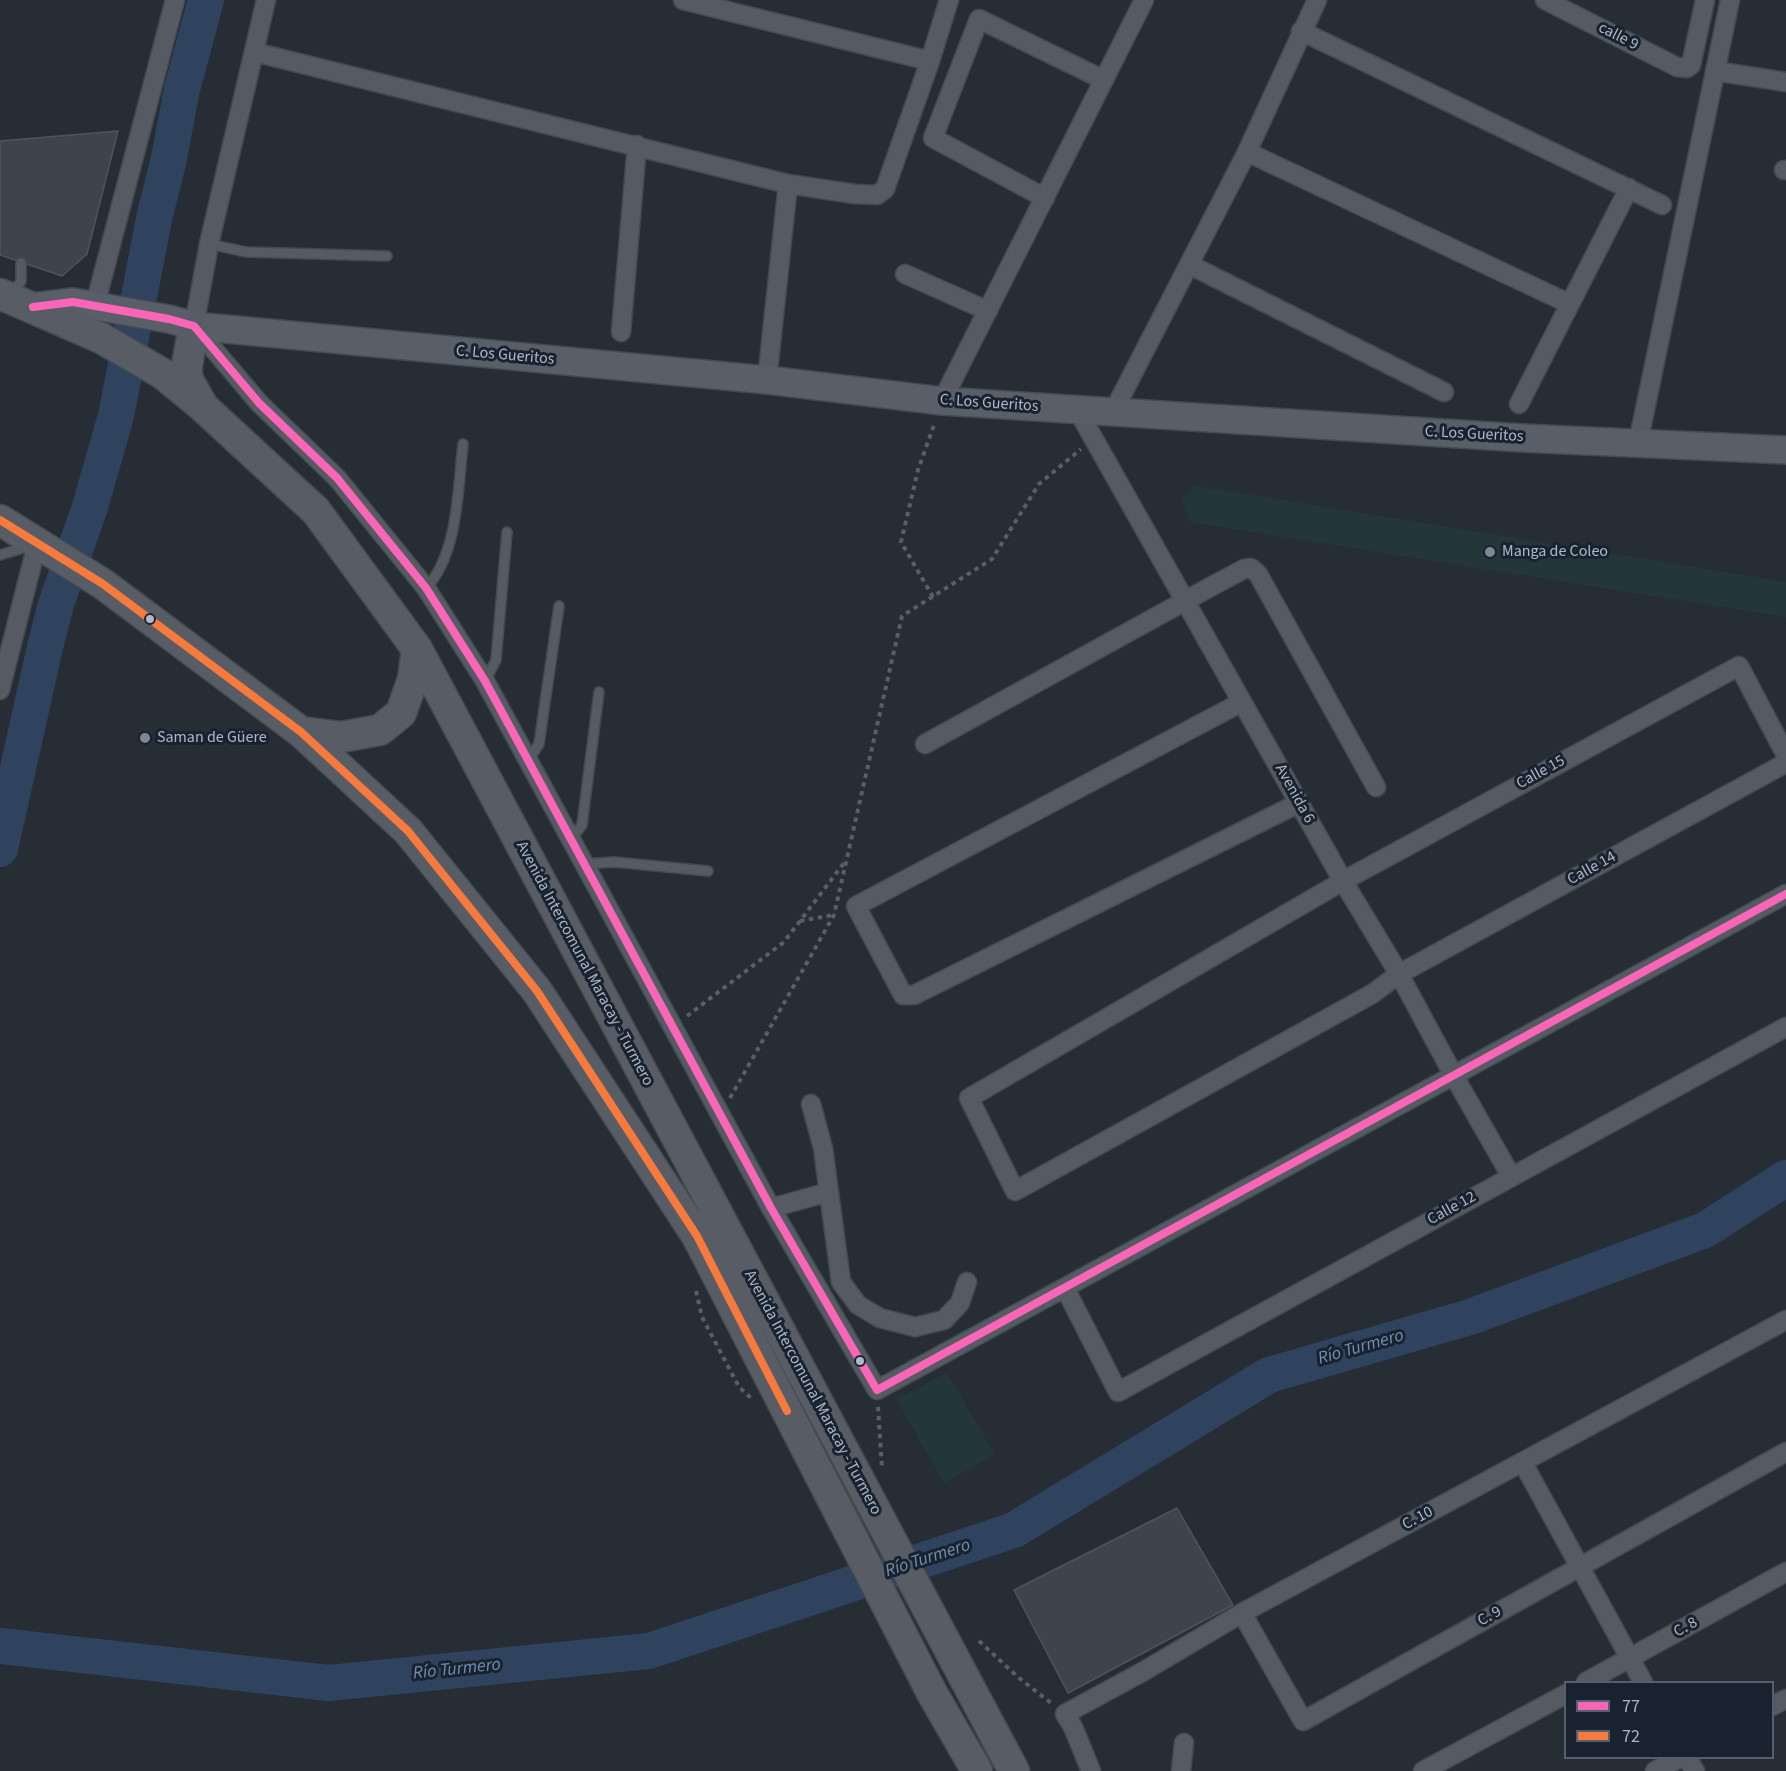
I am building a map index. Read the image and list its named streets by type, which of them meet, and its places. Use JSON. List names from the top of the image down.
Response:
{
  "streets": {
    "main road": ["Avenida Intercomunal Maracay - Turmero"],
    "street": [
      "calle 9",
      "C. Los Gueritos",
      "Calle 15",
      "Avenida 6",
      "Calle 14",
      "Calle 12",
      "C. 10",
      "C. 9",
      "C. 8"
    ]
  },
  "crossings": [
    ["C. Los Gueritos", "Avenida 6"],
    ["C. Los Gueritos", "Avenida Intercomunal Maracay - Turmero"],
    ["Calle 15", "Avenida 6"],
    ["Calle 15", "Calle 14"],
    ["Avenida 6", "Calle 14"],
    ["Avenida 6", "Calle 12"],
    ["C. 10", "C. 9"]
  ],
  "water": ["Río Turmero"],
  "places": ["Manga de Coleo", "Saman de Güere"],
  "lines": ["transit line 77", "transit line 72"],
  "legend": ["77", "72"]
}
